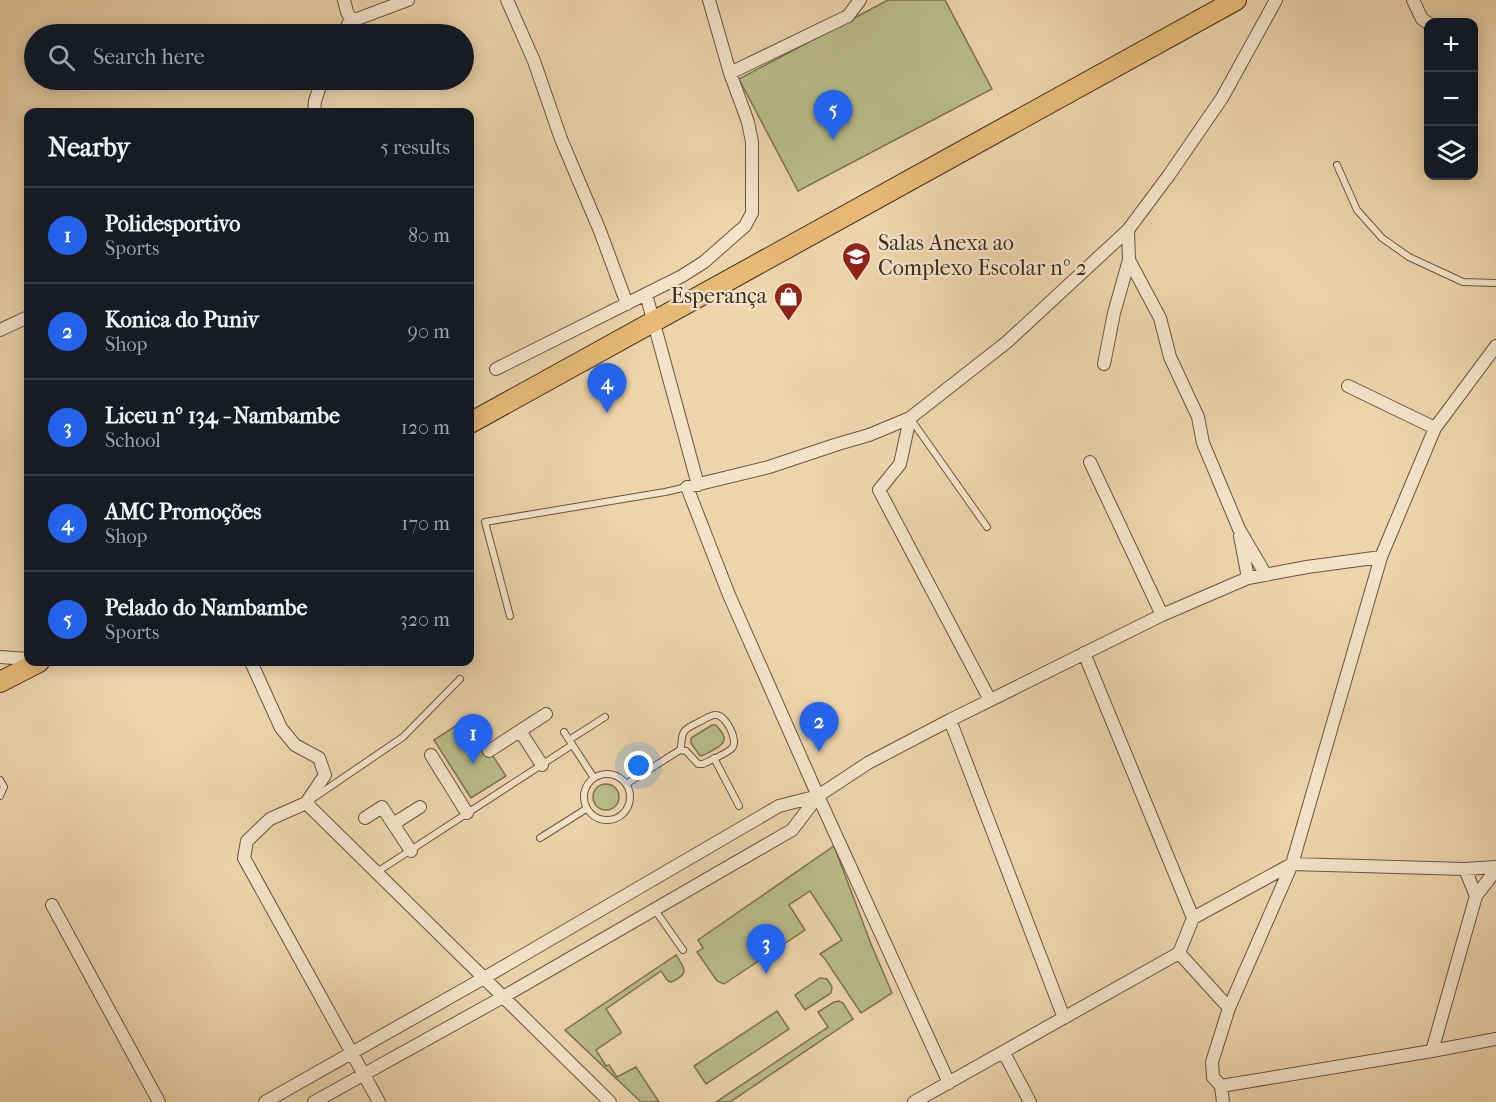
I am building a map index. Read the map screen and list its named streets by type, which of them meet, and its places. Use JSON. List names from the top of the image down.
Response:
{
  "places": {
    "school or university": ["Salas Anexa ao Complexo Escolar nº 2"],
    "shop": ["Esperança"]
  },
  "page": {
    "map_buttons": ["+", "−"],
    "search": "Search here",
    "pins": [
      "5",
      "4",
      "2",
      "1",
      "3"
    ],
    "heading": ["Nearby", "5 results"],
    "list": [
      {
        "mark": "1",
        "name": "Polidesportivo",
        "note": "Sports",
        "value": "80 m"
      },
      {
        "mark": "2",
        "name": "Konica do Puniv",
        "note": "Shop",
        "value": "90 m"
      },
      {
        "mark": "3",
        "name": "Liceu nº 134 - Nambambe",
        "note": "School",
        "value": "120 m"
      },
      {
        "mark": "4",
        "name": "AMC Promoções",
        "note": "Shop",
        "value": "170 m"
      },
      {
        "mark": "5",
        "name": "Pelado do Nambambe",
        "note": "Sports",
        "value": "320 m"
      }
    ]
  }
}
